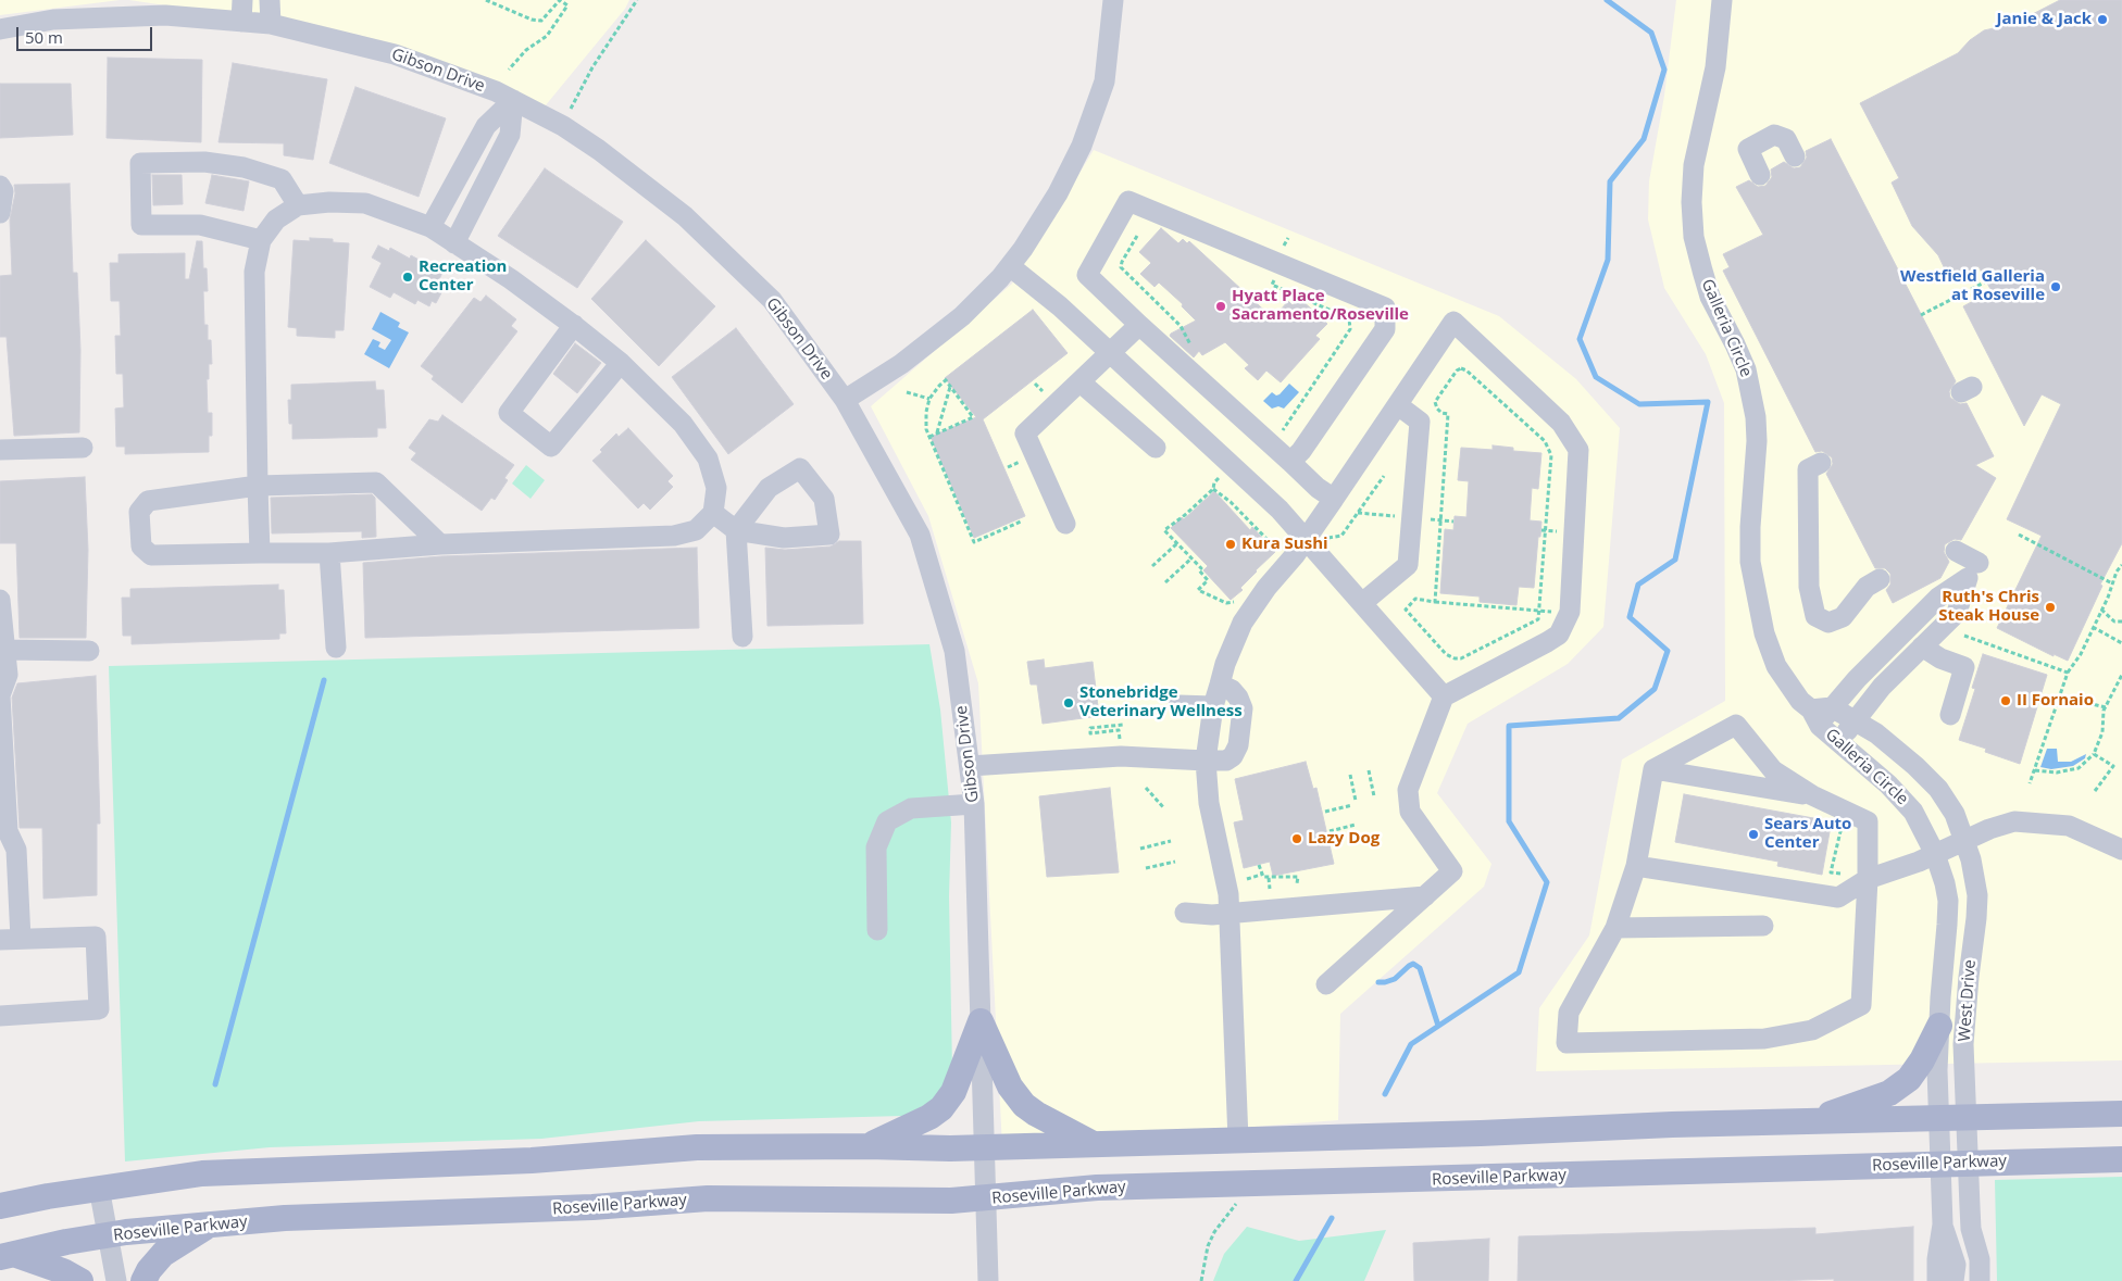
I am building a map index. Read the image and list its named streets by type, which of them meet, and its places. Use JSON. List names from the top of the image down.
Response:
{
  "streets": {
    "main road": ["Roseville Parkway"],
    "street": ["Gibson Drive", "Galleria Circle", "West Drive"]
  },
  "crossings": [
    ["Gibson Drive", "Roseville Parkway"],
    ["Galleria Circle", "West Drive"],
    ["West Drive", "Roseville Parkway"]
  ],
  "places": [
    "Janie & Jack",
    "Recreation Center",
    "Westfield Galleria at Roseville",
    "Hyatt Place Sacramento/Roseville",
    "Kura Sushi",
    "Ruth's Chris Steak House",
    "II Fornaio",
    "Stonebridge Veterinary Wellness",
    "Sears Auto Center",
    "Lazy Dog"
  ],
  "scale_bar": "50 m"
}
